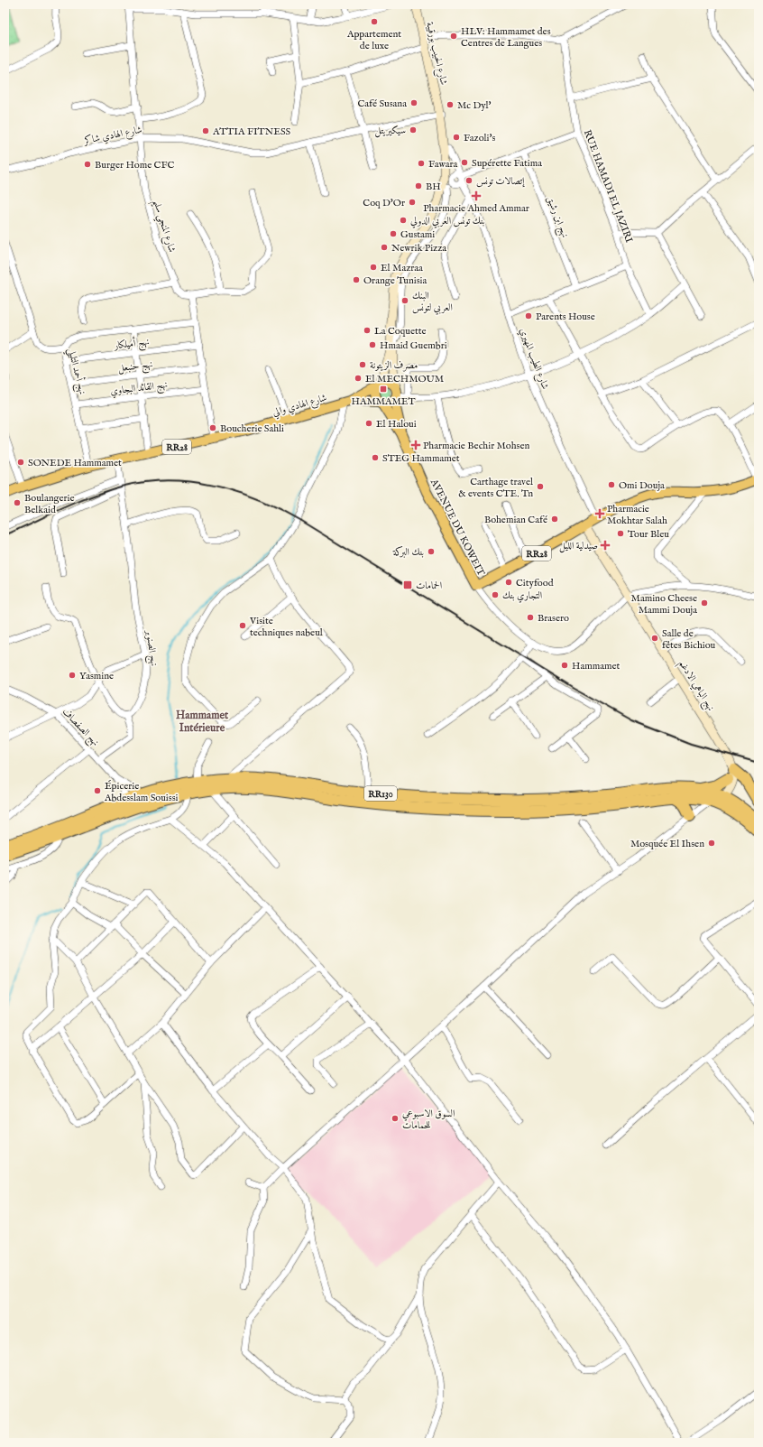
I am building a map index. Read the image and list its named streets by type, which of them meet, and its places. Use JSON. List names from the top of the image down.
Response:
{
  "streets": {
    "highway": ["RR130"],
    "main road": ["شارع الهادي والي", "RR28", "AVENUE DU KOWEIT"],
    "street": [
      "شارع الحبيب بورقيبة",
      "شارع الهادي شاكر",
      "RUE HAMADI EL JAZIRI",
      "نهج ابن رشيق",
      "شارع المنجي سليم",
      "نهج أميلكار",
      "شارع الطيب المهيري",
      "نهج حنبعل",
      "نهج أحمد التليلي",
      "نهج القائد البجاوي",
      "نهج الصنوبر",
      "نهج الباهي الادغم",
      "نهج الصفصاف"
    ]
  },
  "crossings": [
    ["شارع الحبيب بورقيبة", "شارع الهادي شاكر"],
    ["شارع الحبيب بورقيبة", "شارع الطيب المهيري"],
    ["شارع الحبيب بورقيبة", "RR28"],
    ["شارع الهادي شاكر", "شارع المنجي سليم"],
    ["نهج أميلكار", "نهج أحمد التليلي"],
    ["شارع الطيب المهيري", "AVENUE DU KOWEIT"],
    ["نهج حنبعل", "نهج أحمد التليلي"],
    ["نهج أحمد التليلي", "نهج القائد البجاوي"],
    ["نهج أحمد التليلي", "شارع الهادي والي"],
    ["شارع الهادي والي", "RR28"],
    ["شارع الهادي والي", "نهج الصنوبر"],
    ["AVENUE DU KOWEIT", "نهج الباهي الادغم"],
    ["نهج الصفصاف", "RR130"]
  ],
  "districts": ["Hammamet Intérieure"],
  "places": {
    "other": [
      "Appartement de luxe",
      "HLV: Hammamet des Centres de Langues",
      "Café Susana",
      "Mc Dyl'",
      "سيكيريتل",
      "ATTIA FITNESS",
      "Fazoli's",
      "Supérette Fatima",
      "Fawara",
      "Burger Home CFC",
      "إتصالات تونس",
      "BH",
      "Coq D'Or",
      "بنك تونس العربي الدولي",
      "Gustami",
      "Newrik Pizza",
      "El Mazraa",
      "Orange Tunisia",
      "البنك العربي لتونس",
      "Parents House",
      "La Coquette",
      "Hmaid Guembri",
      "مصرف الزيتونة",
      "El MECHMOUM",
      "El Haloui",
      "Boucherie Sahli",
      "STEG Hammamet",
      "SONEDE Hammamet",
      "Omi Douja",
      "Carthage travel & events CTE. Tn",
      "Boulangerie Belkaid",
      "Bohemian Café",
      "Tour Bleu",
      "بنك البركة",
      "Cityfood",
      "التجاري بنك",
      "Mamino Cheese Mammi Douja",
      "Brasero",
      "Visite techniques nabeul",
      "Salle de fêtes Bichiou",
      "Hammamet",
      "Yasmine",
      "Épicerie Abdesslam Souissi",
      "Mosquée El Ihsen",
      "السوق الاسبوعي للحمامات"
    ],
    "health": [
      "Pharmacie Ahmed Ammar",
      "Pharmacie Bechir Mohsen",
      "Pharmacie Mokhtar Salah",
      "صيدلية الليل"
    ],
    "transit": ["HAMMAMET", "الحمامات"]
  }
}
